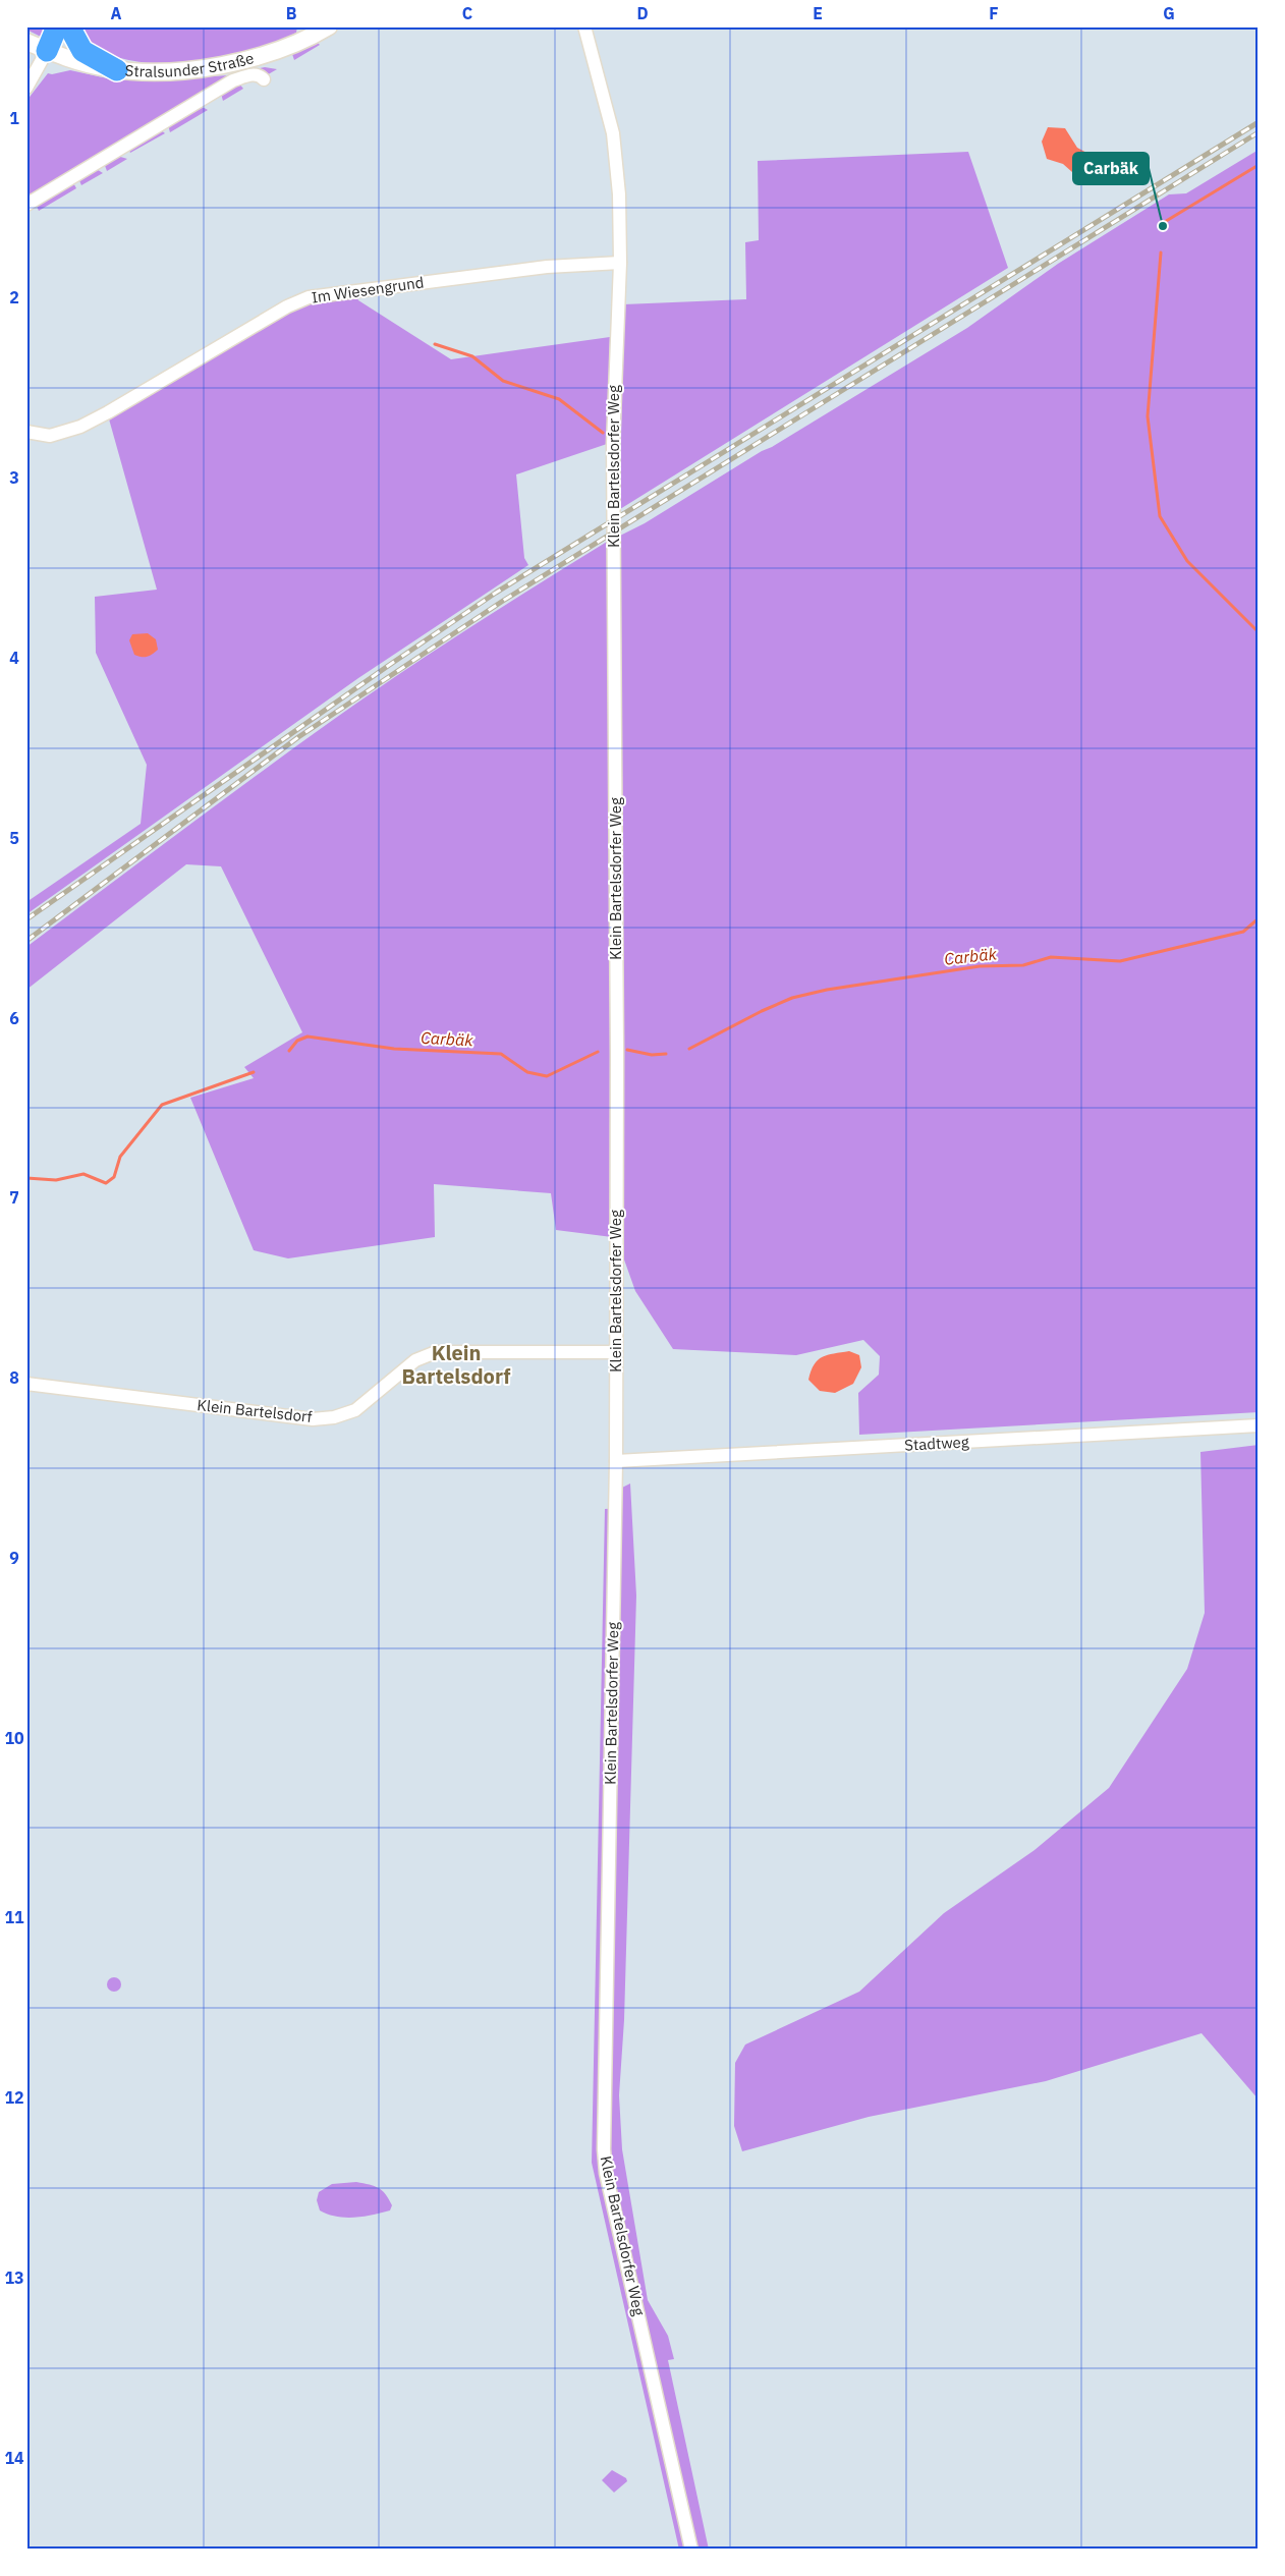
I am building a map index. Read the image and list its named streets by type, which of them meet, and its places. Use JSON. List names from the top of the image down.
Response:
{
  "streets": {
    "street": [
      "Stralsunder Straße",
      "Im Wiesengrund",
      "Klein Bartelsdorfer Weg",
      "Klein Bartelsdorf",
      "Stadtweg"
    ]
  },
  "crossings": [
    ["Im Wiesengrund", "Klein Bartelsdorfer Weg"],
    ["Klein Bartelsdorfer Weg", "Klein Bartelsdorf"],
    ["Klein Bartelsdorfer Weg", "Stadtweg"]
  ],
  "districts": ["Klein Bartelsdorf"],
  "water": ["Carbäk"],
  "places": ["Carbäk"],
  "grid": {
    "columns": [
      "A",
      "B",
      "C",
      "D",
      "E",
      "F",
      "G"
    ],
    "rows": [
      "1",
      "2",
      "3",
      "4",
      "5",
      "6",
      "7",
      "8",
      "9",
      "10",
      "11",
      "12",
      "13",
      "14"
    ]
  }
}
